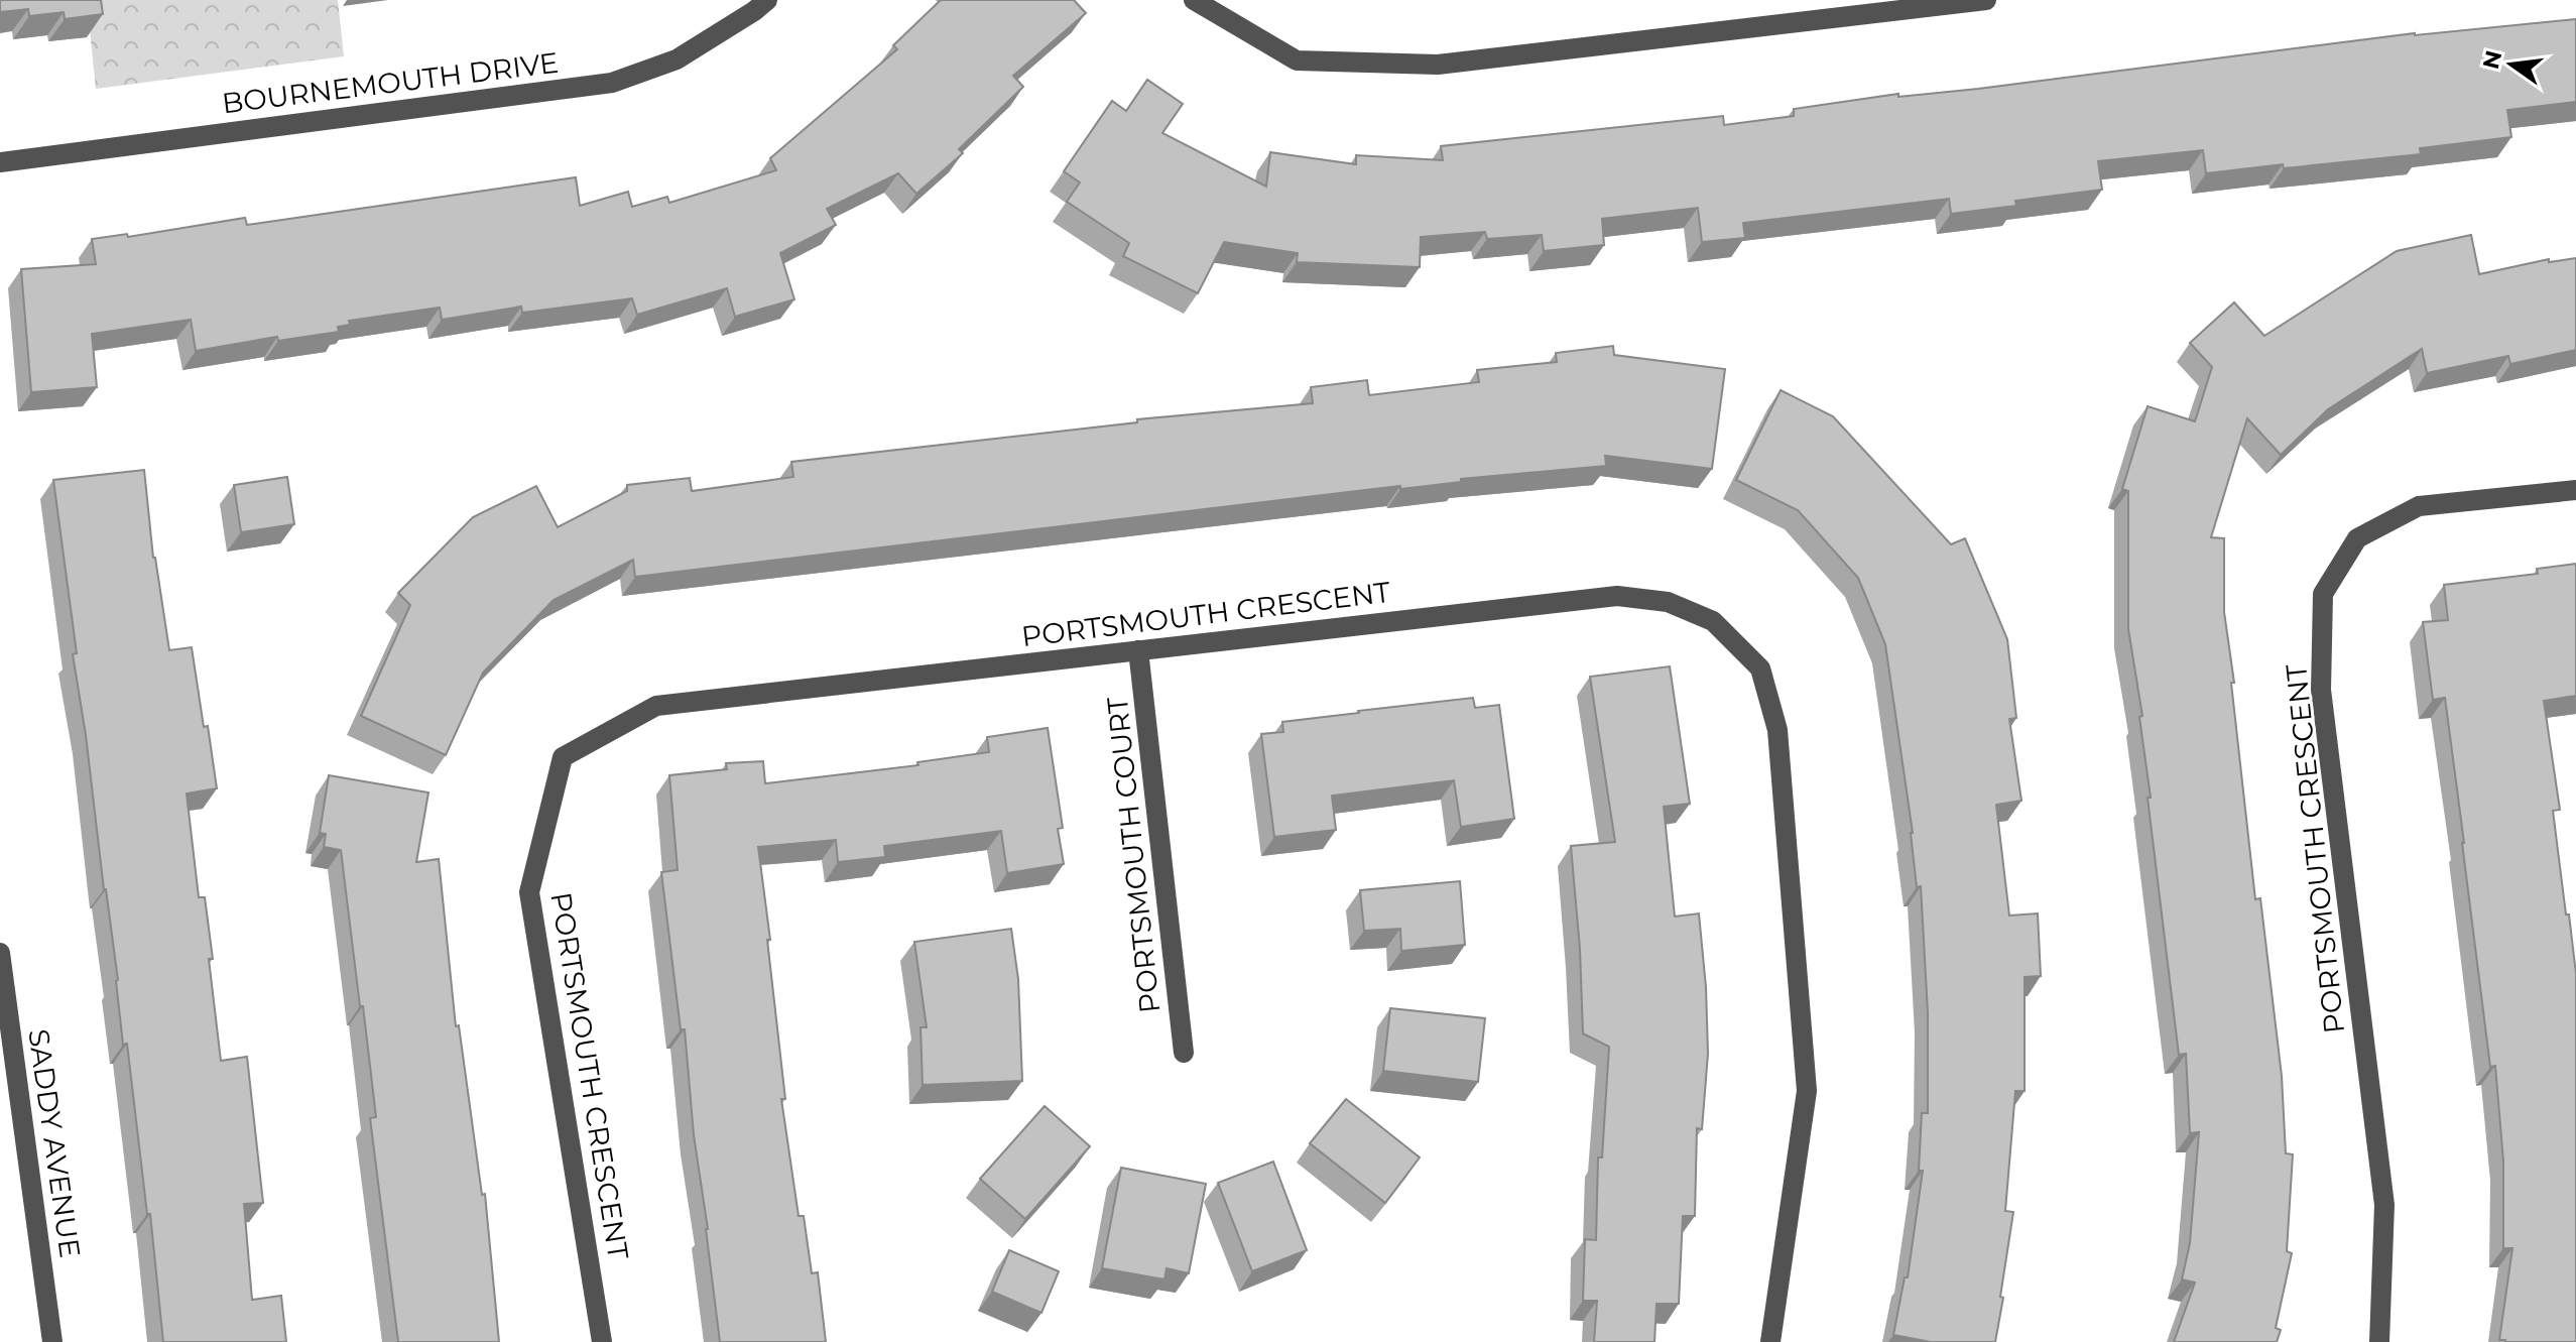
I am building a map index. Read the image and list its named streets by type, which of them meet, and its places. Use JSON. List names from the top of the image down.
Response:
{
  "streets": {
    "street": [
      "BOURNEMOUTH DRIVE",
      "PORTSMOUTH CRESCENT",
      "PORTSMOUTH COURT",
      "SADDY AVENUE"
    ]
  },
  "crossings": [
    ["PORTSMOUTH CRESCENT", "PORTSMOUTH COURT"]
  ],
  "north": "left"
}
